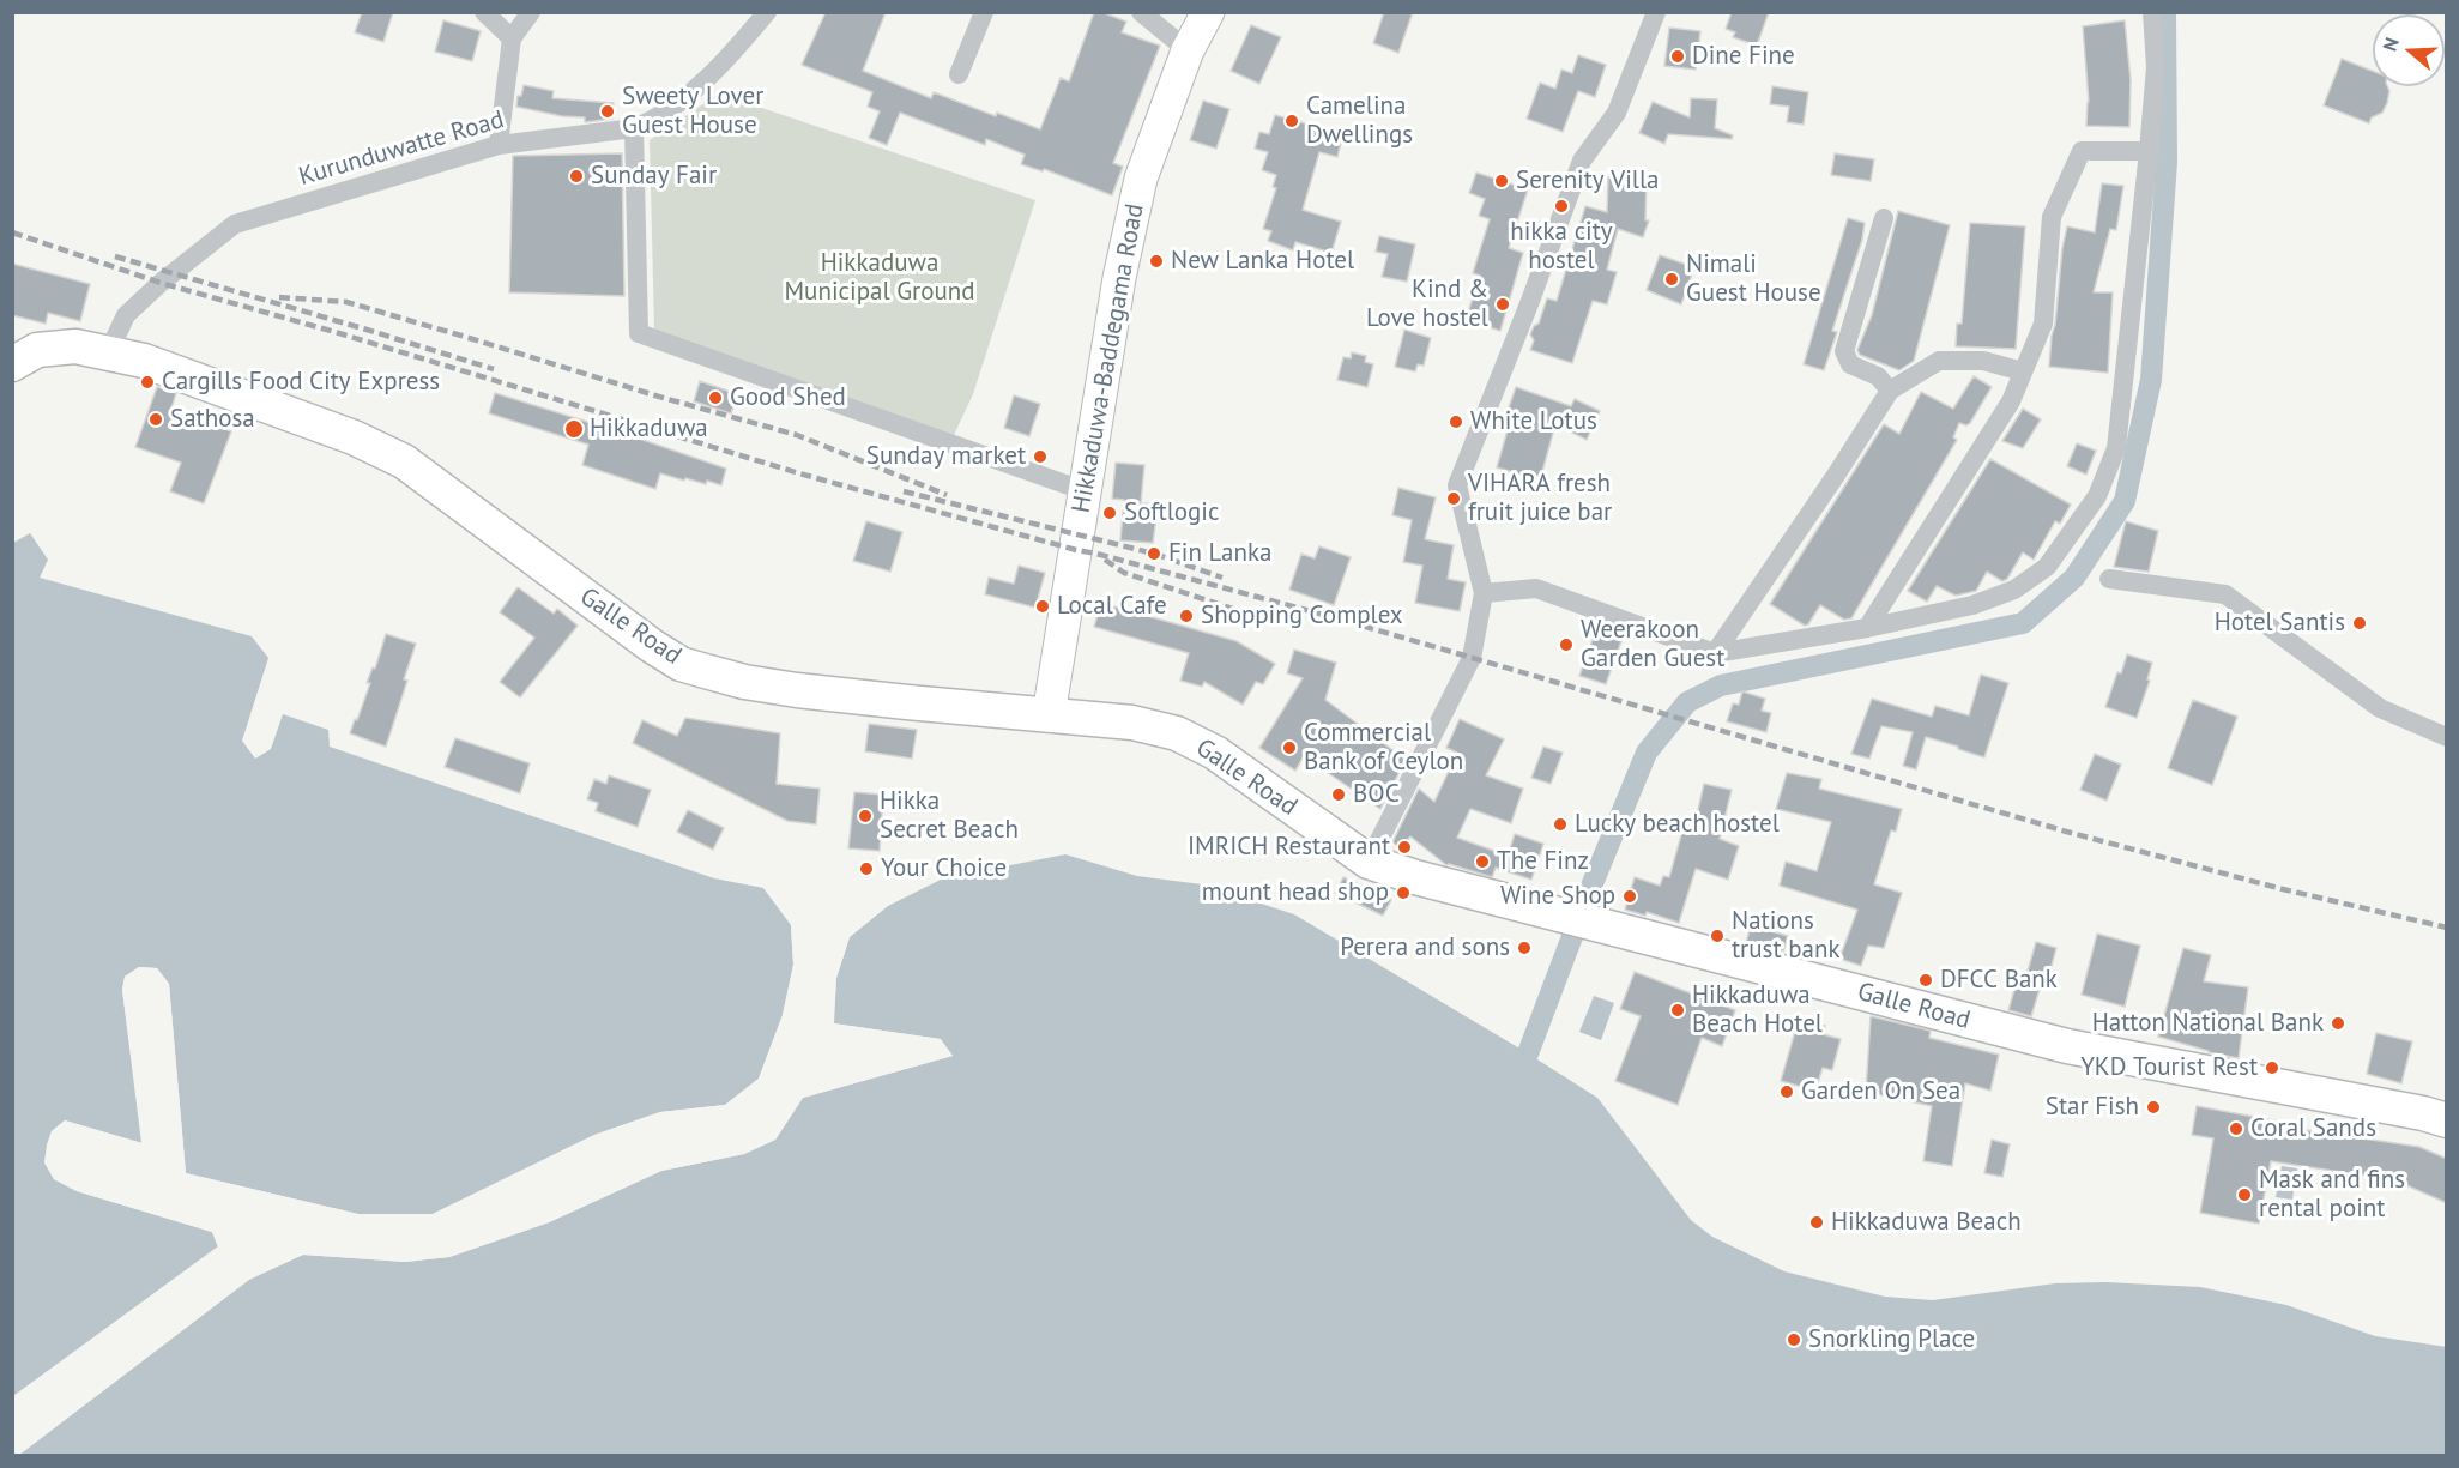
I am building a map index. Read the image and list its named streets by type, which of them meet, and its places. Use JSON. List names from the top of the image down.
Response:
{
  "streets": {
    "highway": ["Galle Road"],
    "main road": ["Hikkaduwa-Baddegama Road"],
    "street": ["Kurunduwatte Road"]
  },
  "crossings": [
    ["Kurunduwatte Road", "Galle Road"],
    ["Hikkaduwa-Baddegama Road", "Galle Road"]
  ],
  "parks": ["Hikkaduwa Municipal Ground"],
  "places": [
    "Dine Fine",
    "Sweety Lover Guest House",
    "Camelina Dwellings",
    "Sunday Fair",
    "Serenity Villa",
    "hikka city hostel",
    "New Lanka Hotel",
    "Nimali Guest House",
    "Kind & Love hostel",
    "Cargills Food City Express",
    "Good Shed",
    "Sathosa",
    "White Lotus",
    "Hikkaduwa",
    "Sunday market",
    "VIHARA fresh fruit juice bar",
    "Softlogic",
    "Fin Lanka",
    "Local Cafe",
    "Shopping Complex",
    "Hotel Santis",
    "Weerakoon Garden Guest",
    "Commercial Bank of Ceylon",
    "BOC",
    "Hikka Secret Beach",
    "Lucky beach hostel",
    "IMRICH Restaurant",
    "The Finz",
    "Your Choice",
    "mount head shop",
    "Wine Shop",
    "Nations trust bank",
    "Perera and sons",
    "DFCC Bank",
    "Hikkaduwa Beach Hotel",
    "Hatton National Bank",
    "YKD Tourist Rest",
    "Garden On Sea",
    "Star Fish",
    "Coral Sands",
    "Mask and fins rental point",
    "Hikkaduwa Beach",
    "Snorkling Place"
  ],
  "north": "left"
}
